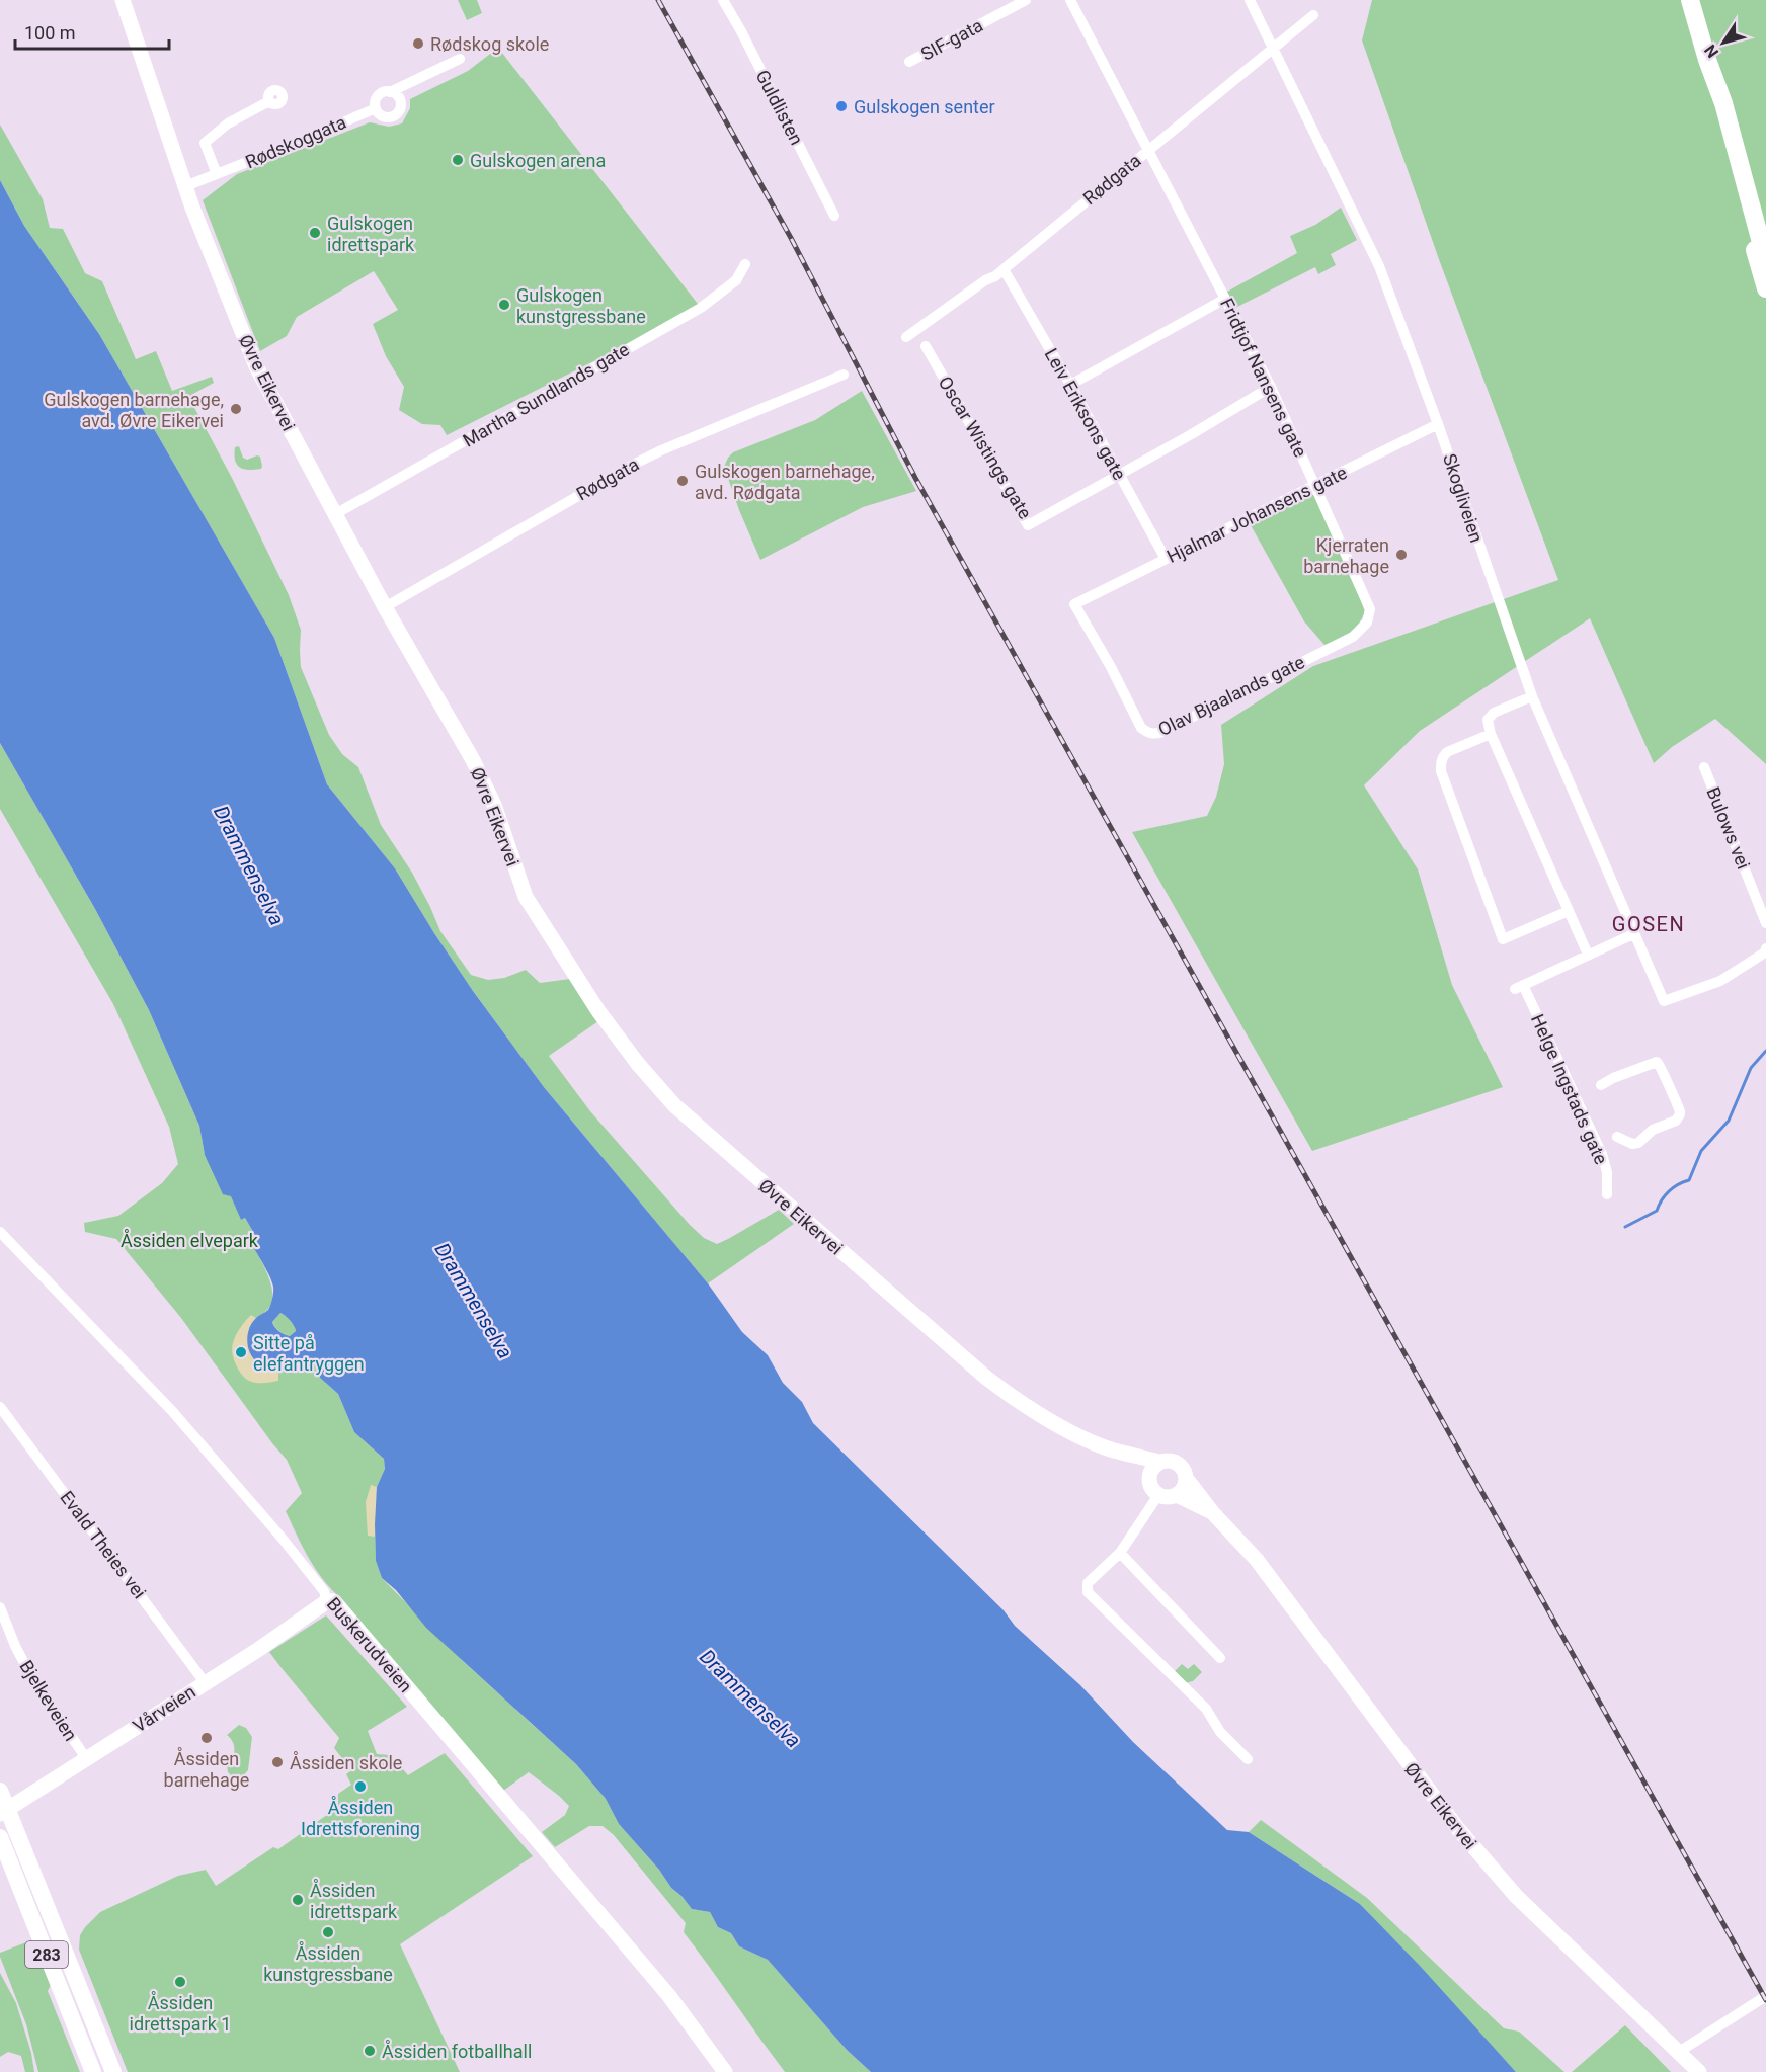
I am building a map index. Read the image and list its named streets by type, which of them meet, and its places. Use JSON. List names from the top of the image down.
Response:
{
  "streets": {
    "main road": [
      "Øvre Eikervei",
      "Buskerudveien",
      "Vårveien",
      "283"
    ],
    "street": [
      "SIF-gata",
      "Guldlisten",
      "Rødskoggata",
      "Rødgata",
      "Fridtjof Nansens gate",
      "Martha Sundlands gate",
      "Leiv Eriksons gate",
      "Oscar Wistings gate",
      "Skogliveien",
      "Hjalmar Johansens gate",
      "Olav Bjaalands gate",
      "Bulows vei",
      "Helge Ingstads gate",
      "Evald Theies vei",
      "Bjelkeveien"
    ]
  },
  "crossings": [
    ["Rødskoggata", "Øvre Eikervei"],
    ["Rødgata", "Fridtjof Nansens gate"],
    ["Rødgata", "Øvre Eikervei"],
    ["Rødgata", "Leiv Eriksons gate"],
    ["Rødgata", "Skogliveien"],
    ["Fridtjof Nansens gate", "Hjalmar Johansens gate"],
    ["Fridtjof Nansens gate", "Olav Bjaalands gate"],
    ["Øvre Eikervei", "Martha Sundlands gate"],
    ["Leiv Eriksons gate", "Oscar Wistings gate"],
    ["Leiv Eriksons gate", "Hjalmar Johansens gate"],
    ["Skogliveien", "Hjalmar Johansens gate"],
    ["Hjalmar Johansens gate", "Olav Bjaalands gate"],
    ["Evald Theies vei", "Vårveien"],
    ["Buskerudveien", "Vårveien"],
    ["Bjelkeveien", "Vårveien"],
    ["Vårveien", "283"]
  ],
  "districts": ["GOSEN"],
  "water": ["Drammenselva"],
  "parks": ["Åssiden elvepark"],
  "places": [
    "Rødskog skole",
    "Gulskogen senter",
    "Gulskogen arena",
    "Gulskogen idrettspark",
    "Gulskogen kunstgressbane",
    "Gulskogen barnehage, avd. Øvre Eikervei",
    "Gulskogen barnehage, avd. Rødgata",
    "Kjerraten barnehage",
    "Sitte på elefantryggen",
    "Åssiden barnehage",
    "Åssiden skole",
    "Åssiden Idrettsforening",
    "Åssiden idrettspark",
    "Åssiden kunstgressbane",
    "Åssiden idrettspark 1",
    "Åssiden fotballhall"
  ],
  "scale_bar": "100 m",
  "north": "bottom left"
}
